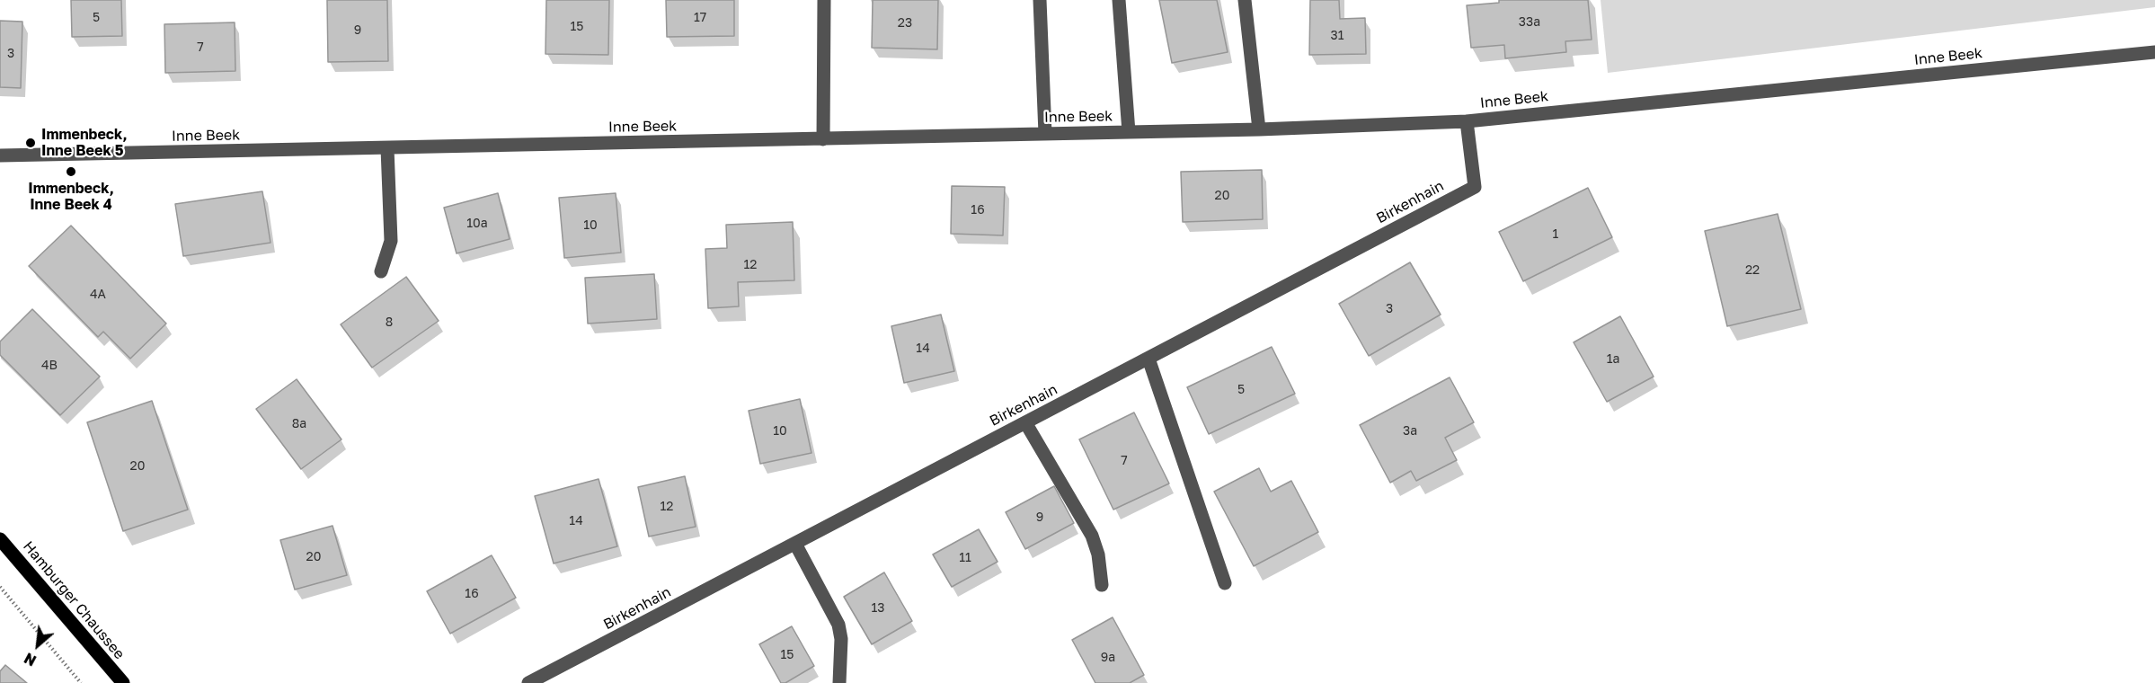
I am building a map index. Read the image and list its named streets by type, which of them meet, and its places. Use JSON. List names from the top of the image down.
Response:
{
  "streets": {
    "main road": ["Hamburger Chaussee"],
    "street": ["Inne Beek", "Birkenhain"]
  },
  "crossings": [
    ["Inne Beek", "Birkenhain"]
  ],
  "places": ["Immenbeck, Inne Beek 5", "Immenbeck, Inne Beek 4"],
  "house_numbers": [
    "5",
    "17",
    "33a",
    "23",
    "15",
    "9",
    "31",
    "7",
    "3",
    "20",
    "16",
    "10a",
    "10",
    "1",
    "12",
    "22",
    "4A",
    "3",
    "8",
    "14",
    "1a",
    "4B",
    "5",
    "8a",
    "10",
    "3a",
    "7",
    "20",
    "12",
    "9",
    "14",
    "20",
    "11",
    "16",
    "13",
    "15",
    "9a"
  ],
  "north": "bottom left"
}
